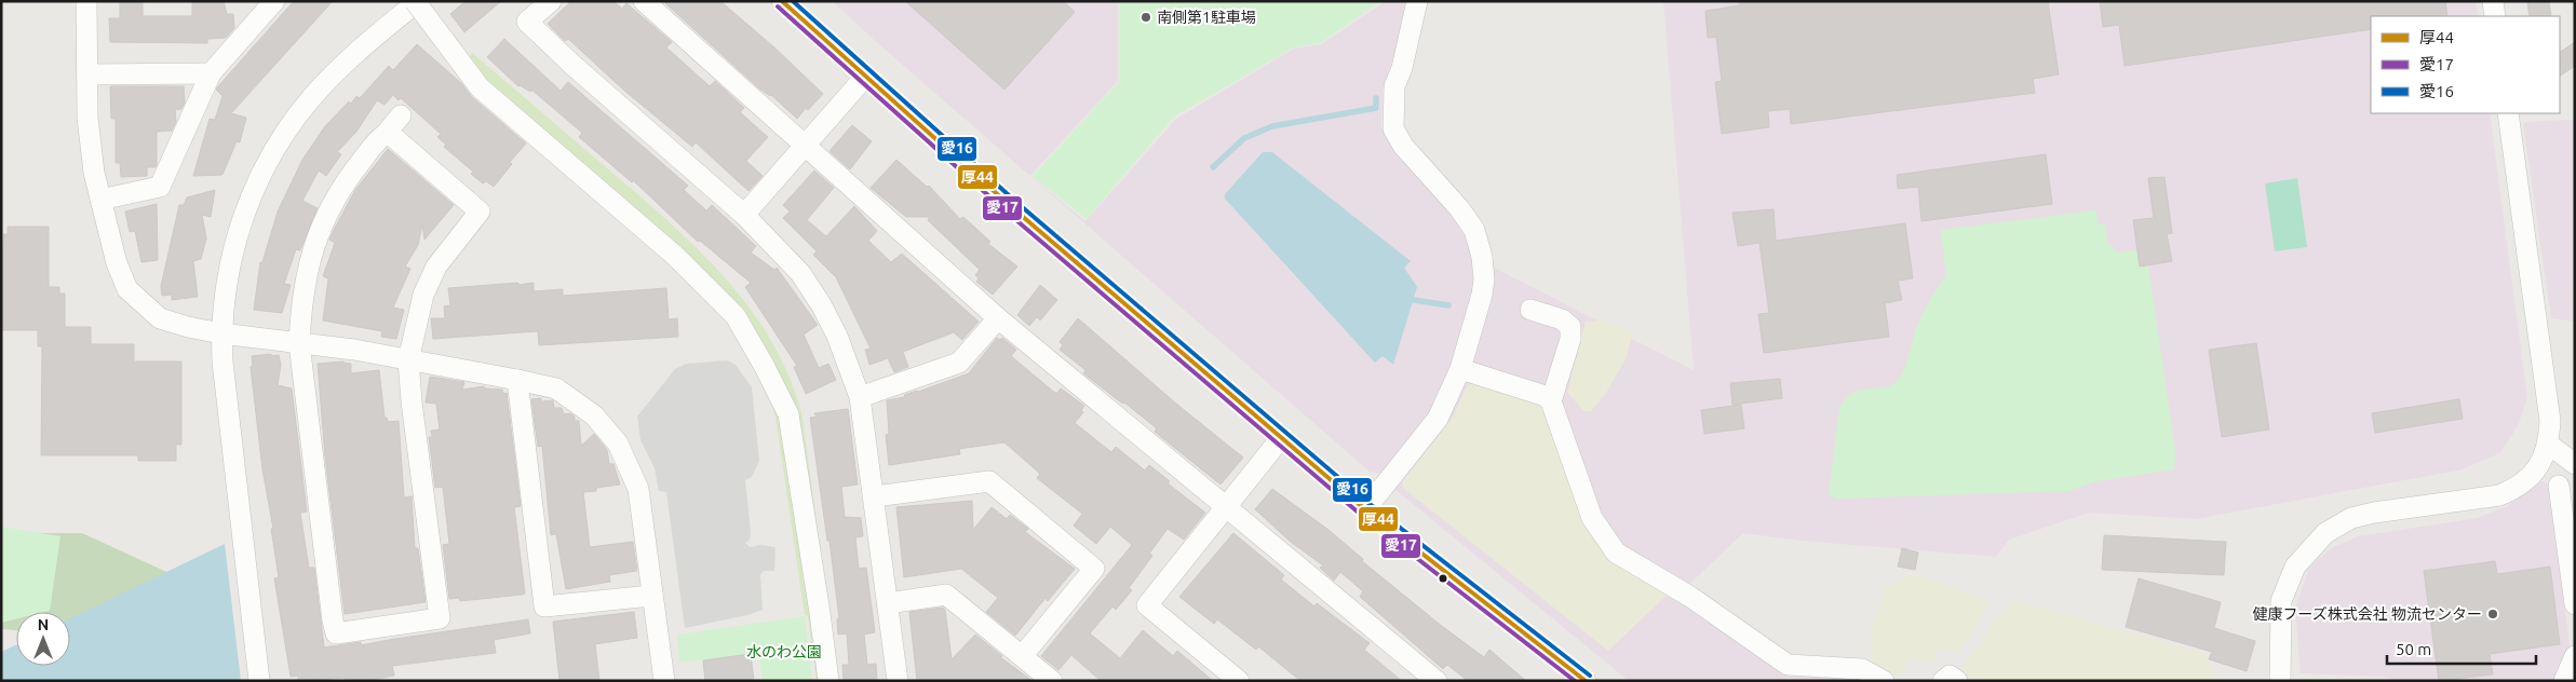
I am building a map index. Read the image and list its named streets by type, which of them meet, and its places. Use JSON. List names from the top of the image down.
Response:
{
  "parks": ["水のわ公園"],
  "places": ["南側第1駐車場", "健康フーズ株式会社 物流センター"],
  "lines": ["transit line 厚44", "transit line 愛16", "transit line 愛17"],
  "legend": ["厚44", "愛17", "愛16"],
  "scale_bar": "50 m",
  "north": "top"
}
